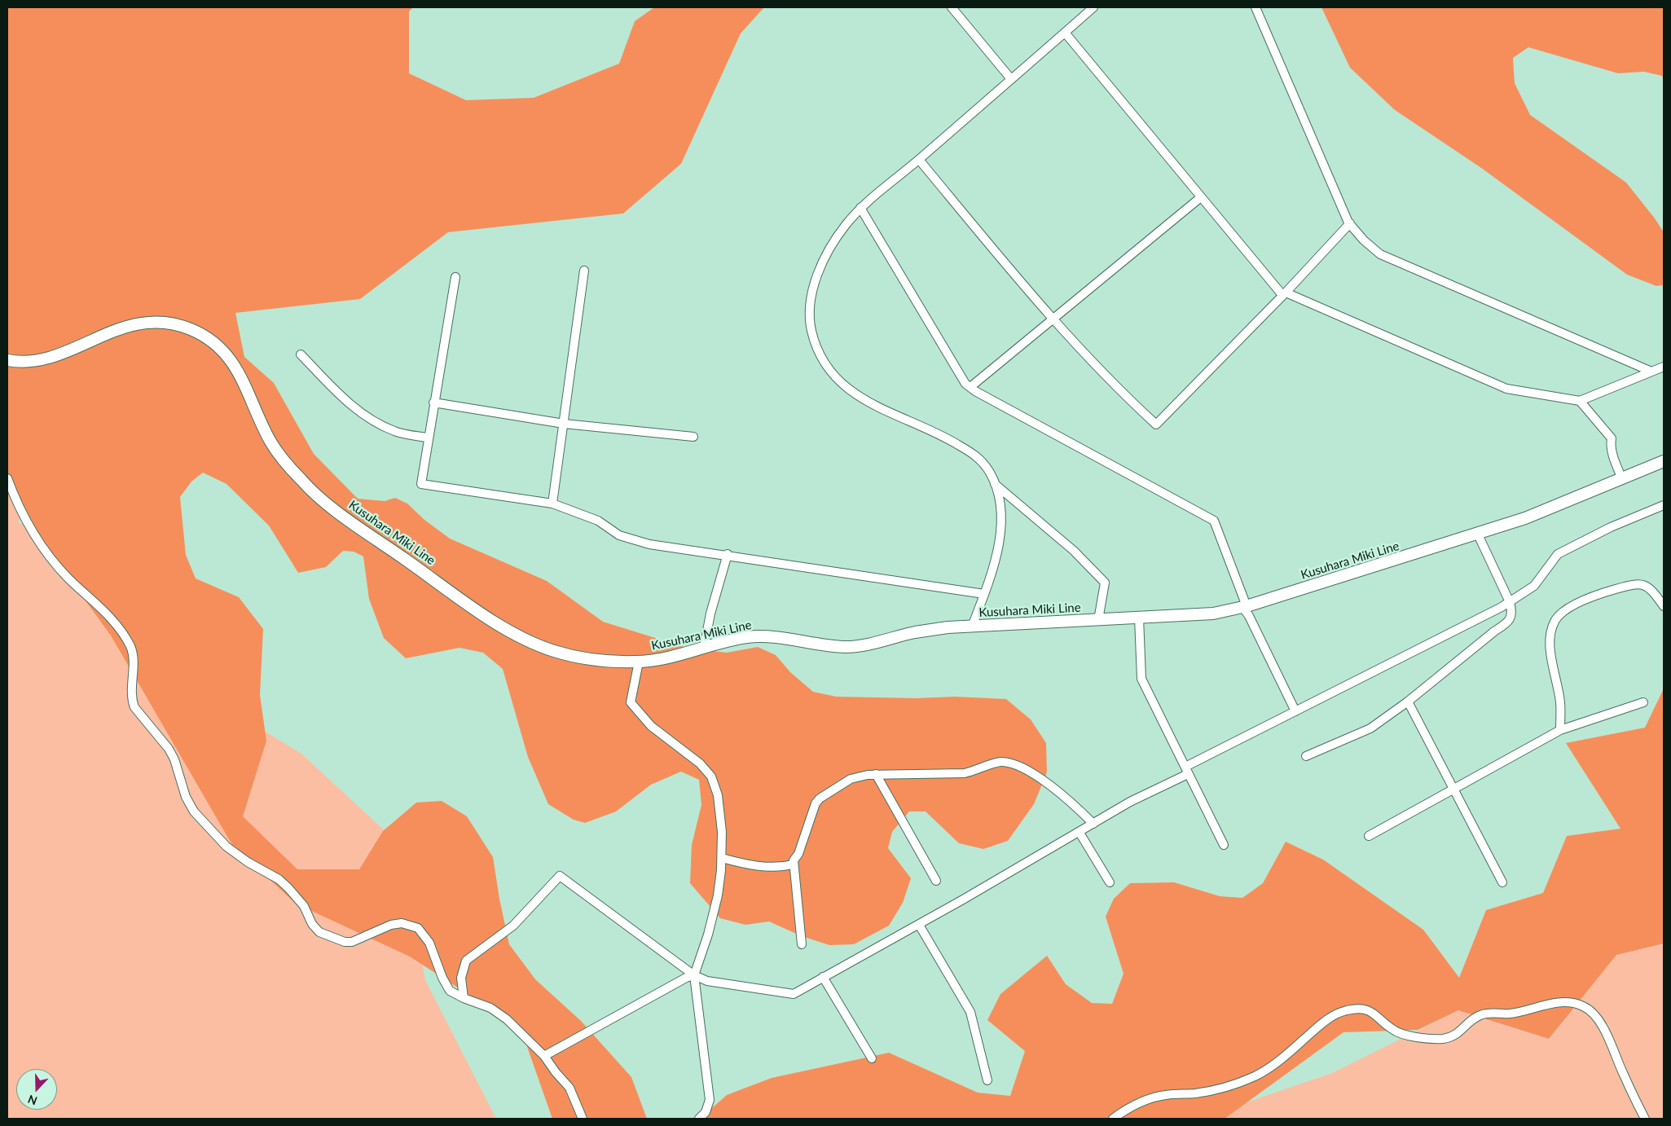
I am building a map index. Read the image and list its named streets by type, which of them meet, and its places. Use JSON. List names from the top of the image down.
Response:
{
  "streets": {
    "main road": ["Kusuhara Miki Line"]
  },
  "north": "bottom"
}
